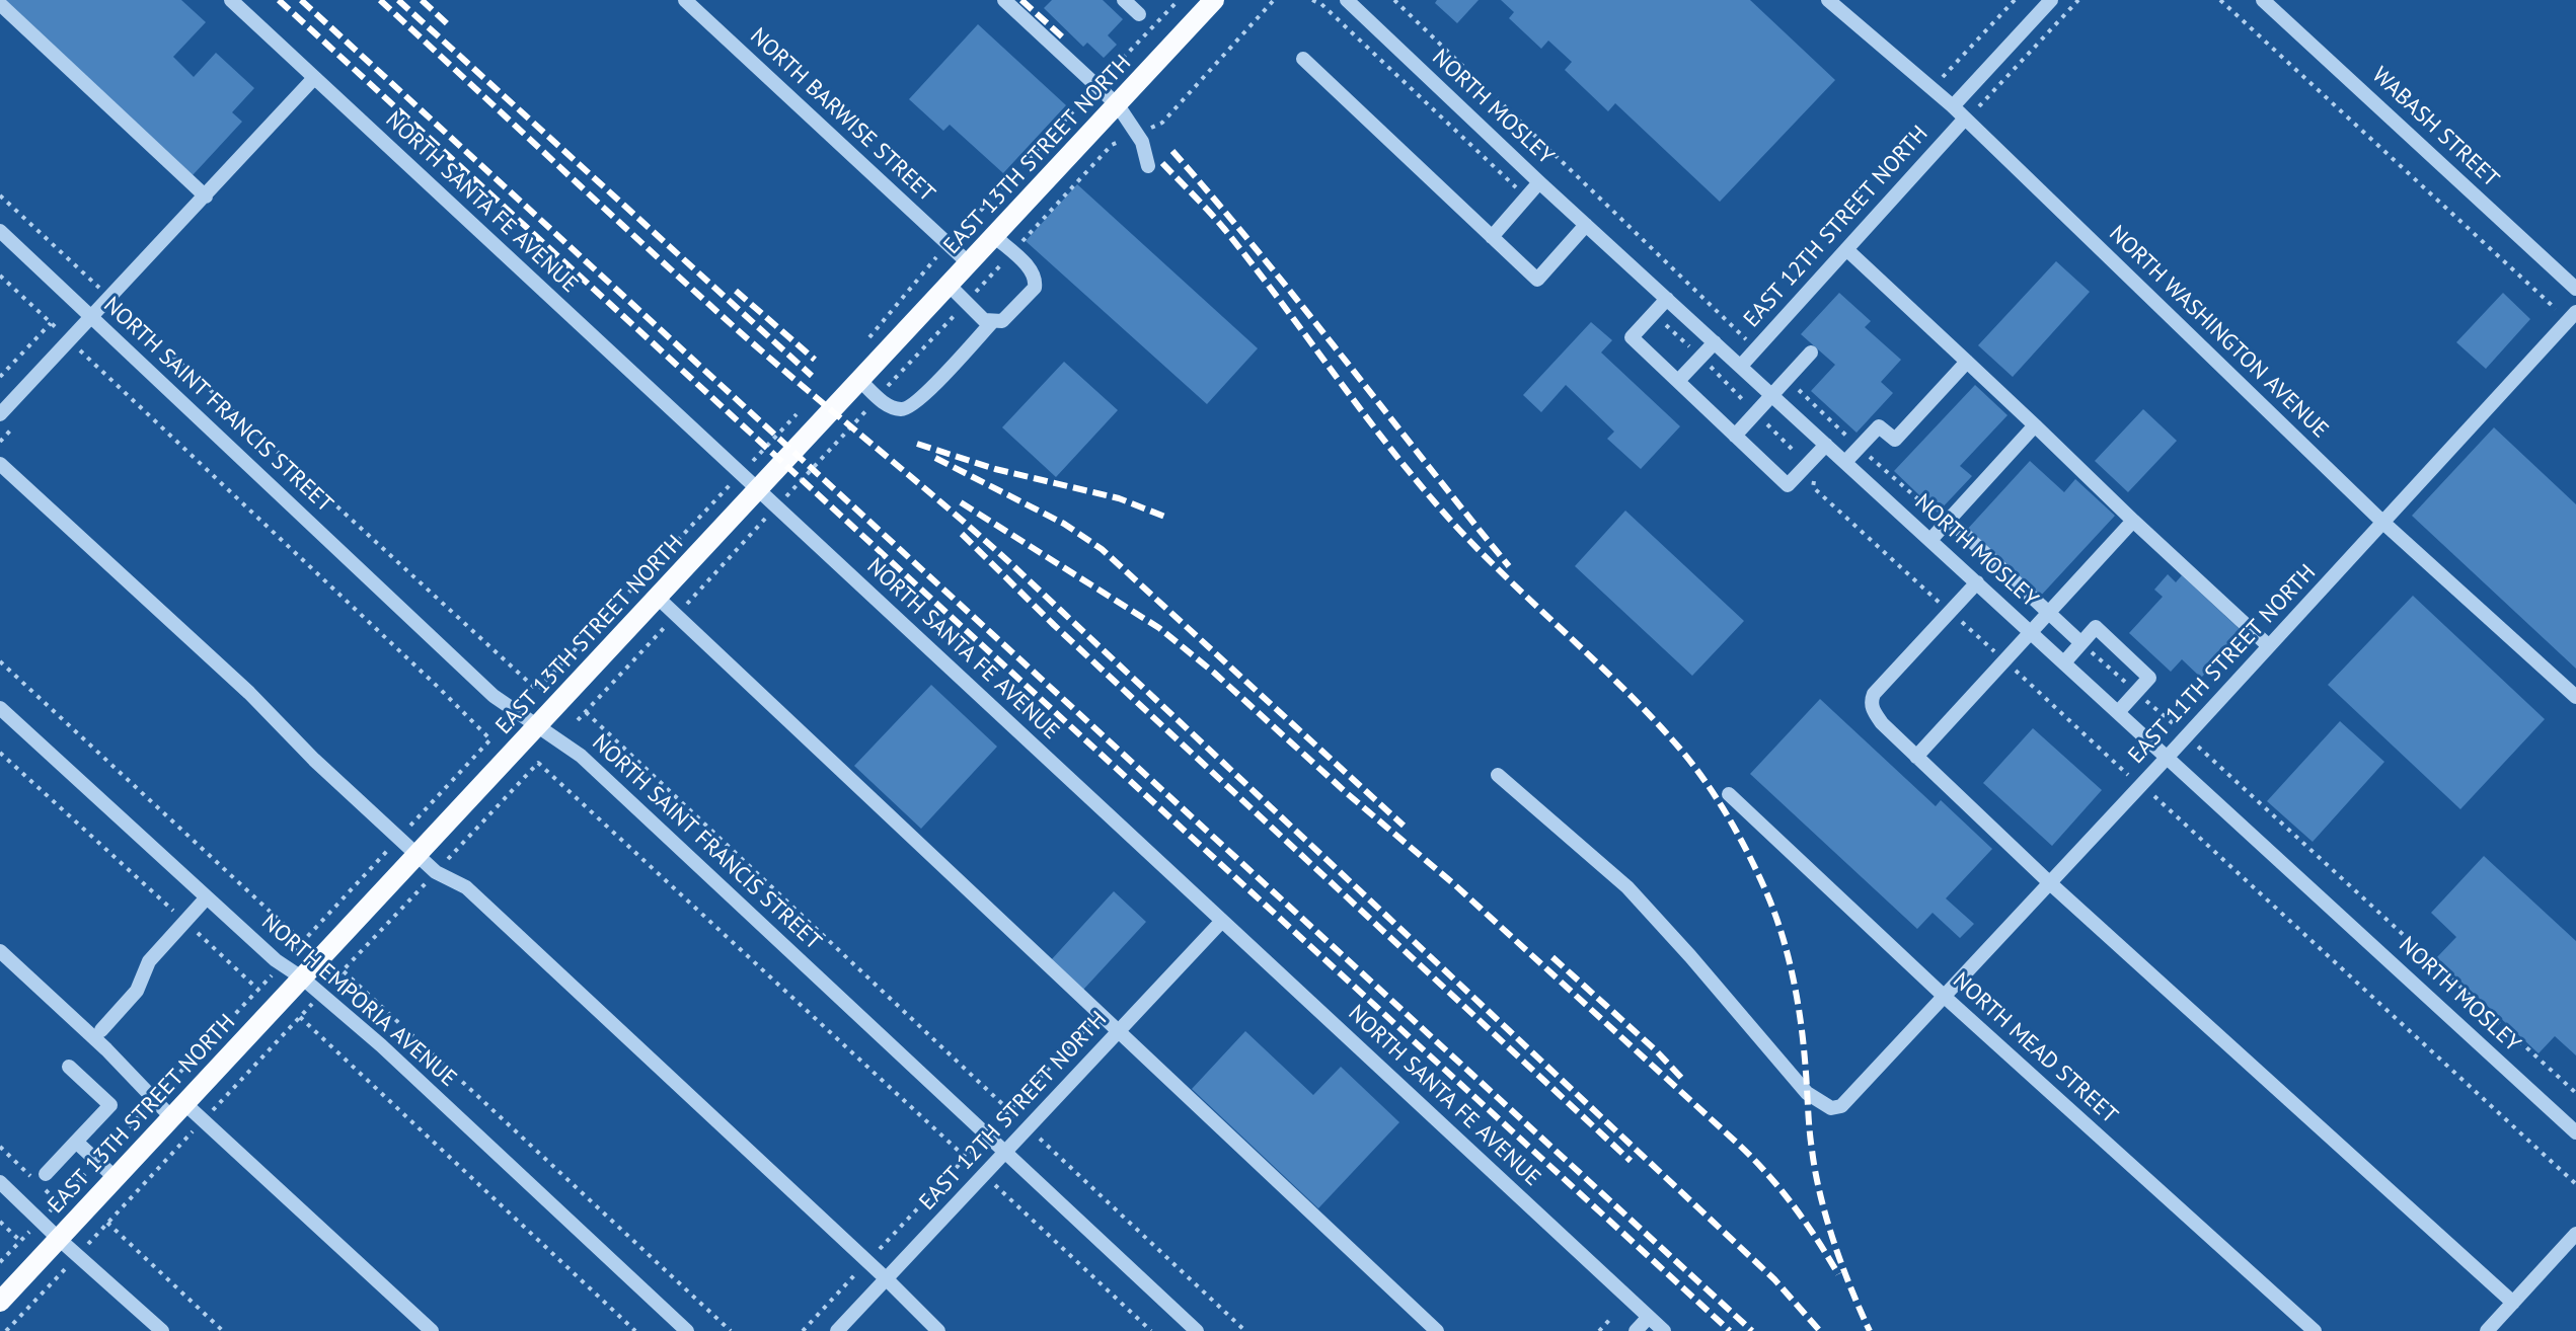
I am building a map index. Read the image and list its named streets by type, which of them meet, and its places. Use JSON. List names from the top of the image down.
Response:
{
  "streets": {
    "main road": ["EAST 13TH STREET NORTH"],
    "street": [
      "NORTH MOSLEY",
      "NORTH BARWISE STREET",
      "WABASH STREET",
      "NORTH SANTA FE AVENUE",
      "EAST 12TH STREET NORTH",
      "NORTH WASHINGTON AVENUE",
      "NORTH SAINT FRANCIS STREET",
      "EAST 11TH STREET NORTH",
      "NORTH EMPORIA AVENUE",
      "NORTH MEAD STREET"
    ]
  },
  "crossings": [
    ["NORTH MOSLEY", "EAST 12TH STREET NORTH"],
    ["NORTH MOSLEY", "EAST 11TH STREET NORTH"],
    ["NORTH BARWISE STREET", "EAST 13TH STREET NORTH"],
    ["EAST 13TH STREET NORTH", "NORTH SANTA FE AVENUE"],
    ["EAST 13TH STREET NORTH", "NORTH SAINT FRANCIS STREET"],
    ["EAST 13TH STREET NORTH", "NORTH EMPORIA AVENUE"],
    ["NORTH SANTA FE AVENUE", "EAST 12TH STREET NORTH"],
    ["EAST 12TH STREET NORTH", "NORTH WASHINGTON AVENUE"],
    ["EAST 12TH STREET NORTH", "NORTH SAINT FRANCIS STREET"],
    ["NORTH WASHINGTON AVENUE", "EAST 11TH STREET NORTH"],
    ["EAST 11TH STREET NORTH", "NORTH MEAD STREET"]
  ]
}
